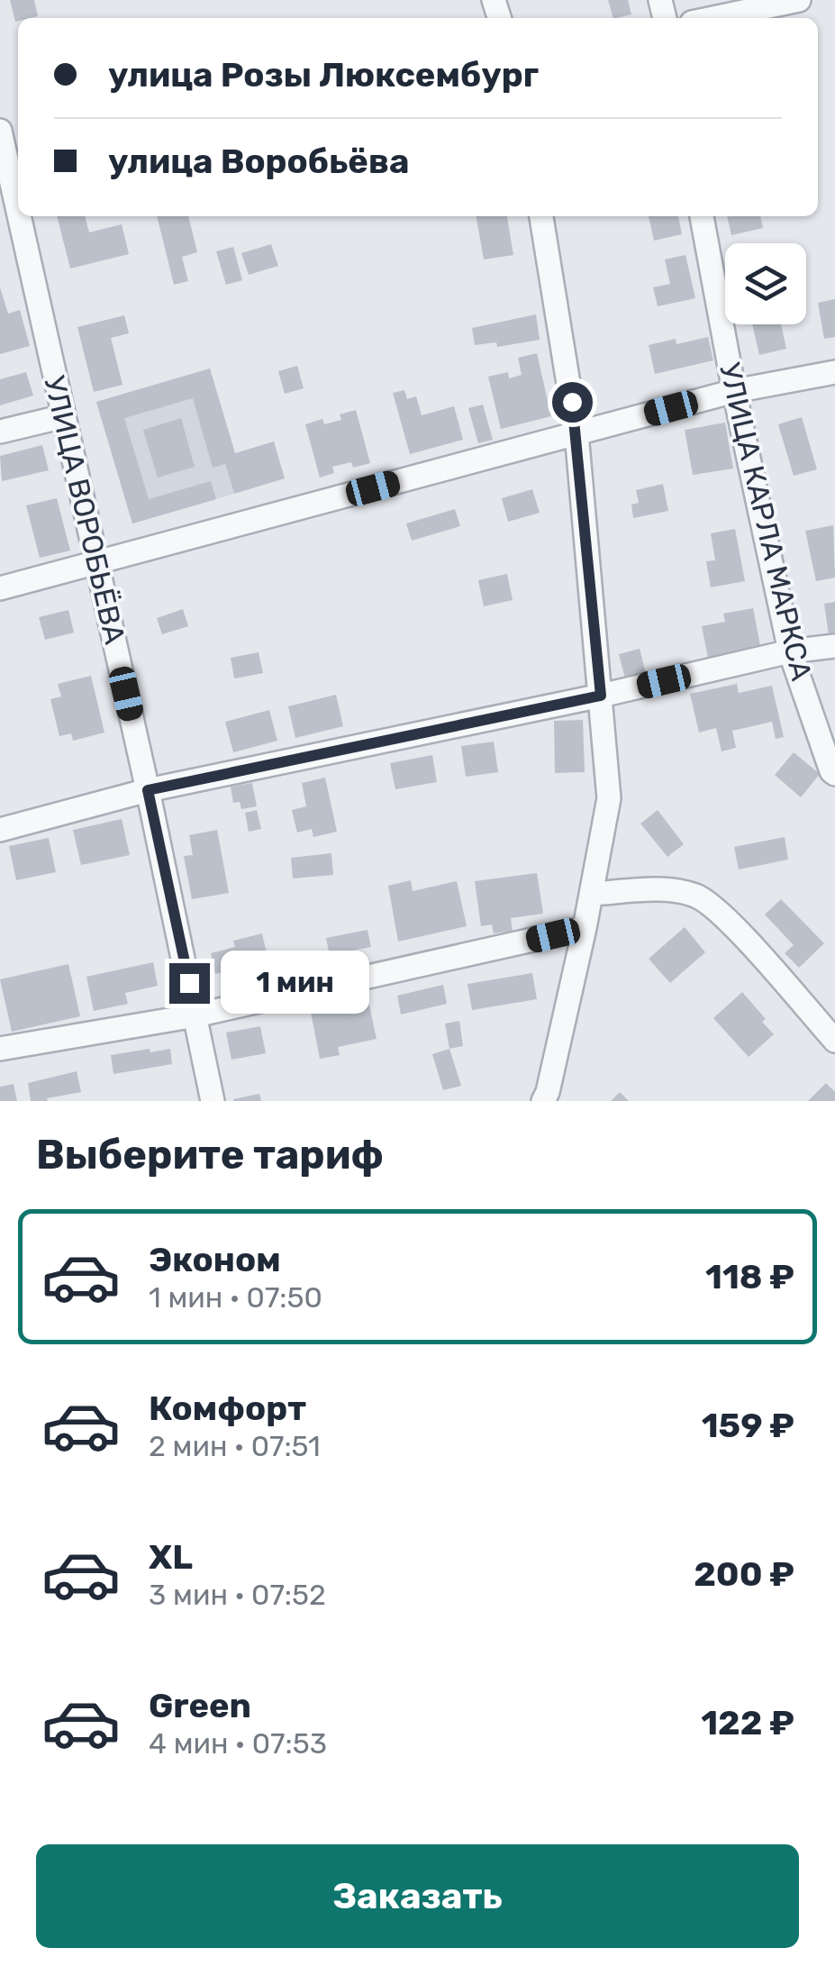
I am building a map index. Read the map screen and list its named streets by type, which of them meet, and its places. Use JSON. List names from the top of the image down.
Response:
{
  "streets": {
    "street": ["УЛИЦА ВОРОБЬЁВА", "УЛИЦА КАРЛА МАРКСА"]
  },
  "page": {
    "banner": ["улица Розы Люксембург", "улица Воробьёва"],
    "bubble": "1 мин",
    "heading": "Выберите тариф",
    "list": [
      {
        "name": "Эконом",
        "note": "1 мин · 07:50",
        "value": "118 ₽"
      },
      {
        "name": "Комфорт",
        "note": "2 мин · 07:51",
        "value": "159 ₽"
      },
      {
        "name": "XL",
        "note": "3 мин · 07:52",
        "value": "200 ₽"
      },
      {
        "name": "Green",
        "note": "4 мин · 07:53",
        "value": "122 ₽"
      }
    ],
    "buttons": "Заказать"
  }
}
